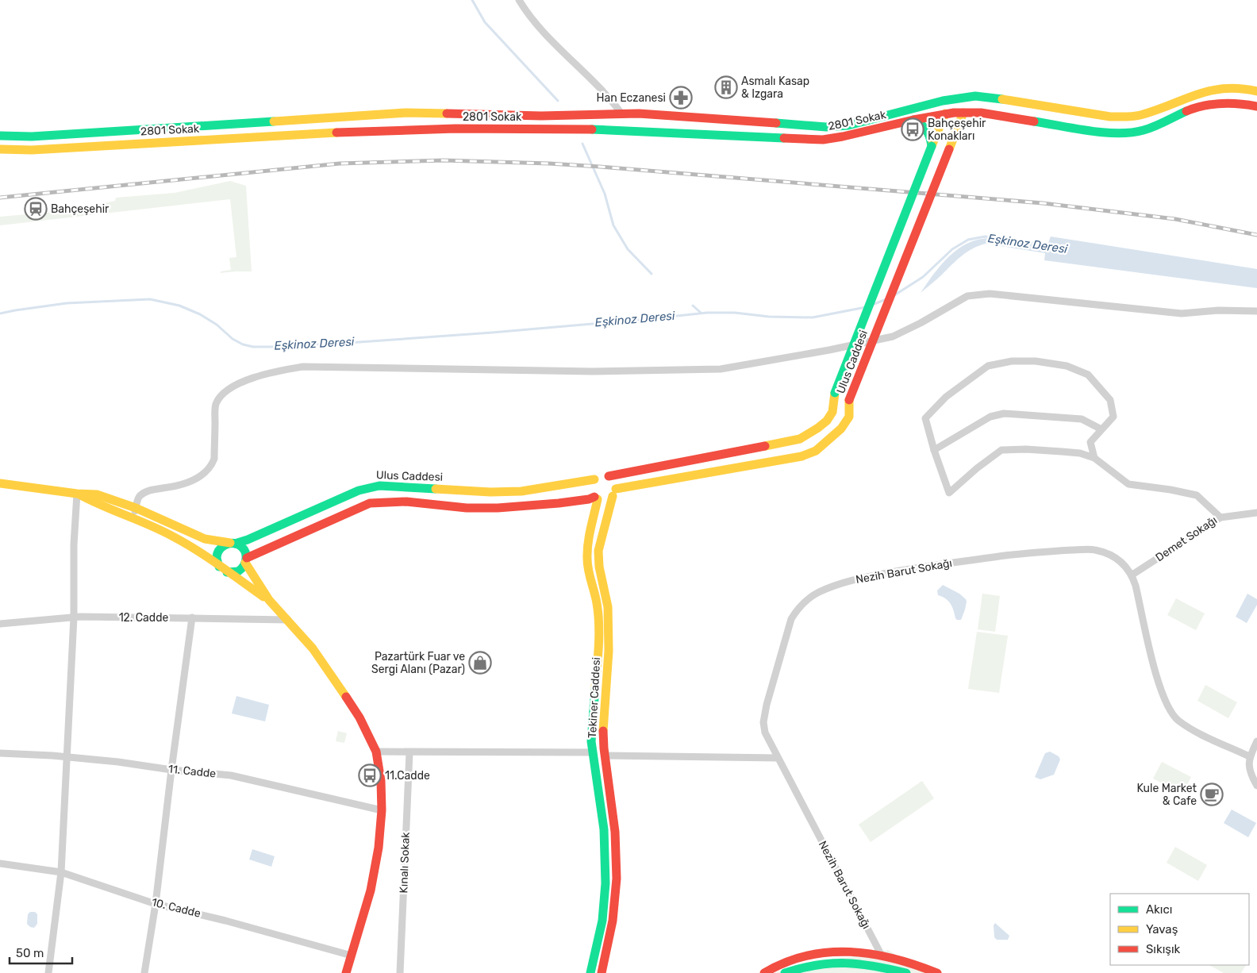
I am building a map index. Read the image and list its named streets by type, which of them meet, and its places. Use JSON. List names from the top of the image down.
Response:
{
  "streets": {
    "street": [
      "2801 Sokak",
      "Ulus Caddesi",
      "Demet Sokağı",
      "Nezih Barut Sokağı",
      "12. Cadde",
      "Tekiner Caddesi",
      "11. Cadde",
      "Kınalı Sokak",
      "10. Cadde"
    ]
  },
  "crossings": [
    ["2801 Sokak", "Ulus Caddesi"],
    ["Ulus Caddesi", "Tekiner Caddesi"],
    ["Demet Sokağı", "Nezih Barut Sokağı"]
  ],
  "water": ["Eşkinoz Deresi"],
  "places": {
    "building": ["Asmalı Kasap & Izgara"],
    "pharmacy": ["Han Eczanesi"],
    "bus stop": ["Bahçeşehir Konakları", "11.Cadde"],
    "station": ["Bahçeşehir"],
    "shop": ["Pazartürk Fuar ve Sergi Alanı (Pazar)"],
    "cafe": ["Kule Market & Cafe"]
  },
  "legend": ["Akıcı", "Yavaş", "Sıkışık"],
  "scale_bar": "50 m"
}
